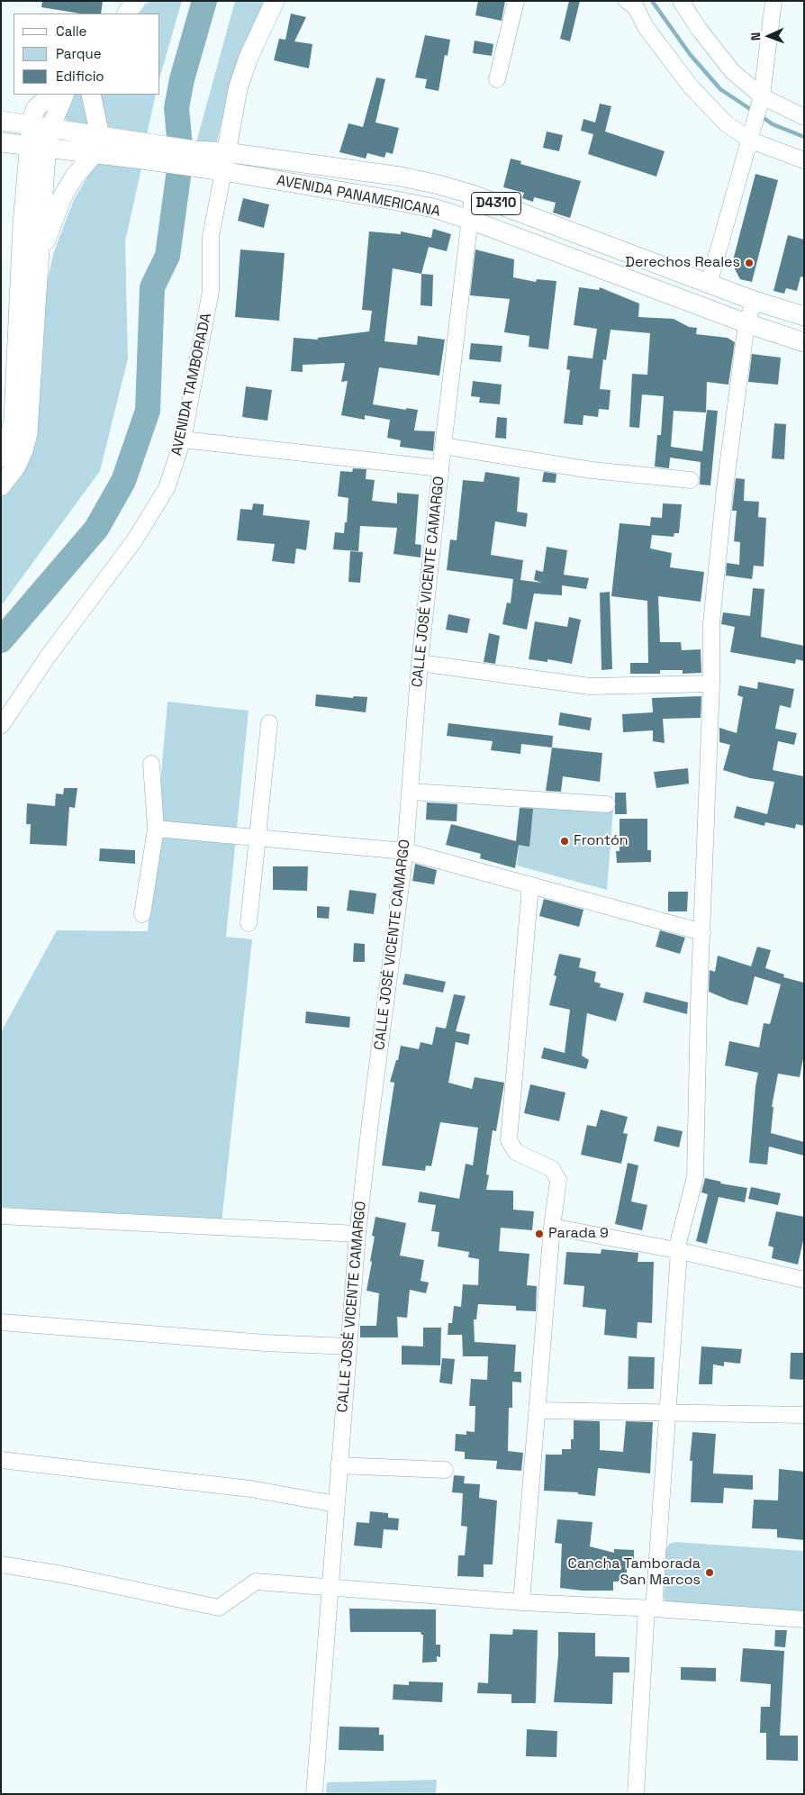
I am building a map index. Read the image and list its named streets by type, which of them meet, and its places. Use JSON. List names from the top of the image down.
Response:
{
  "streets": {
    "main road": ["AVENIDA PANAMERICANA", "D4310", "AVENIDA TAMBORADA"],
    "street": ["CALLE JOSÉ VICENTE CAMARGO"]
  },
  "crossings": [
    ["AVENIDA PANAMERICANA", "AVENIDA TAMBORADA"],
    ["AVENIDA PANAMERICANA", "CALLE JOSÉ VICENTE CAMARGO"]
  ],
  "places": [
    "Derechos Reales",
    "Frontón",
    "Parada 9",
    "Cancha Tamborada San Marcos"
  ],
  "legend": ["Calle", "Parque", "Edificio"],
  "north": "left"
}
